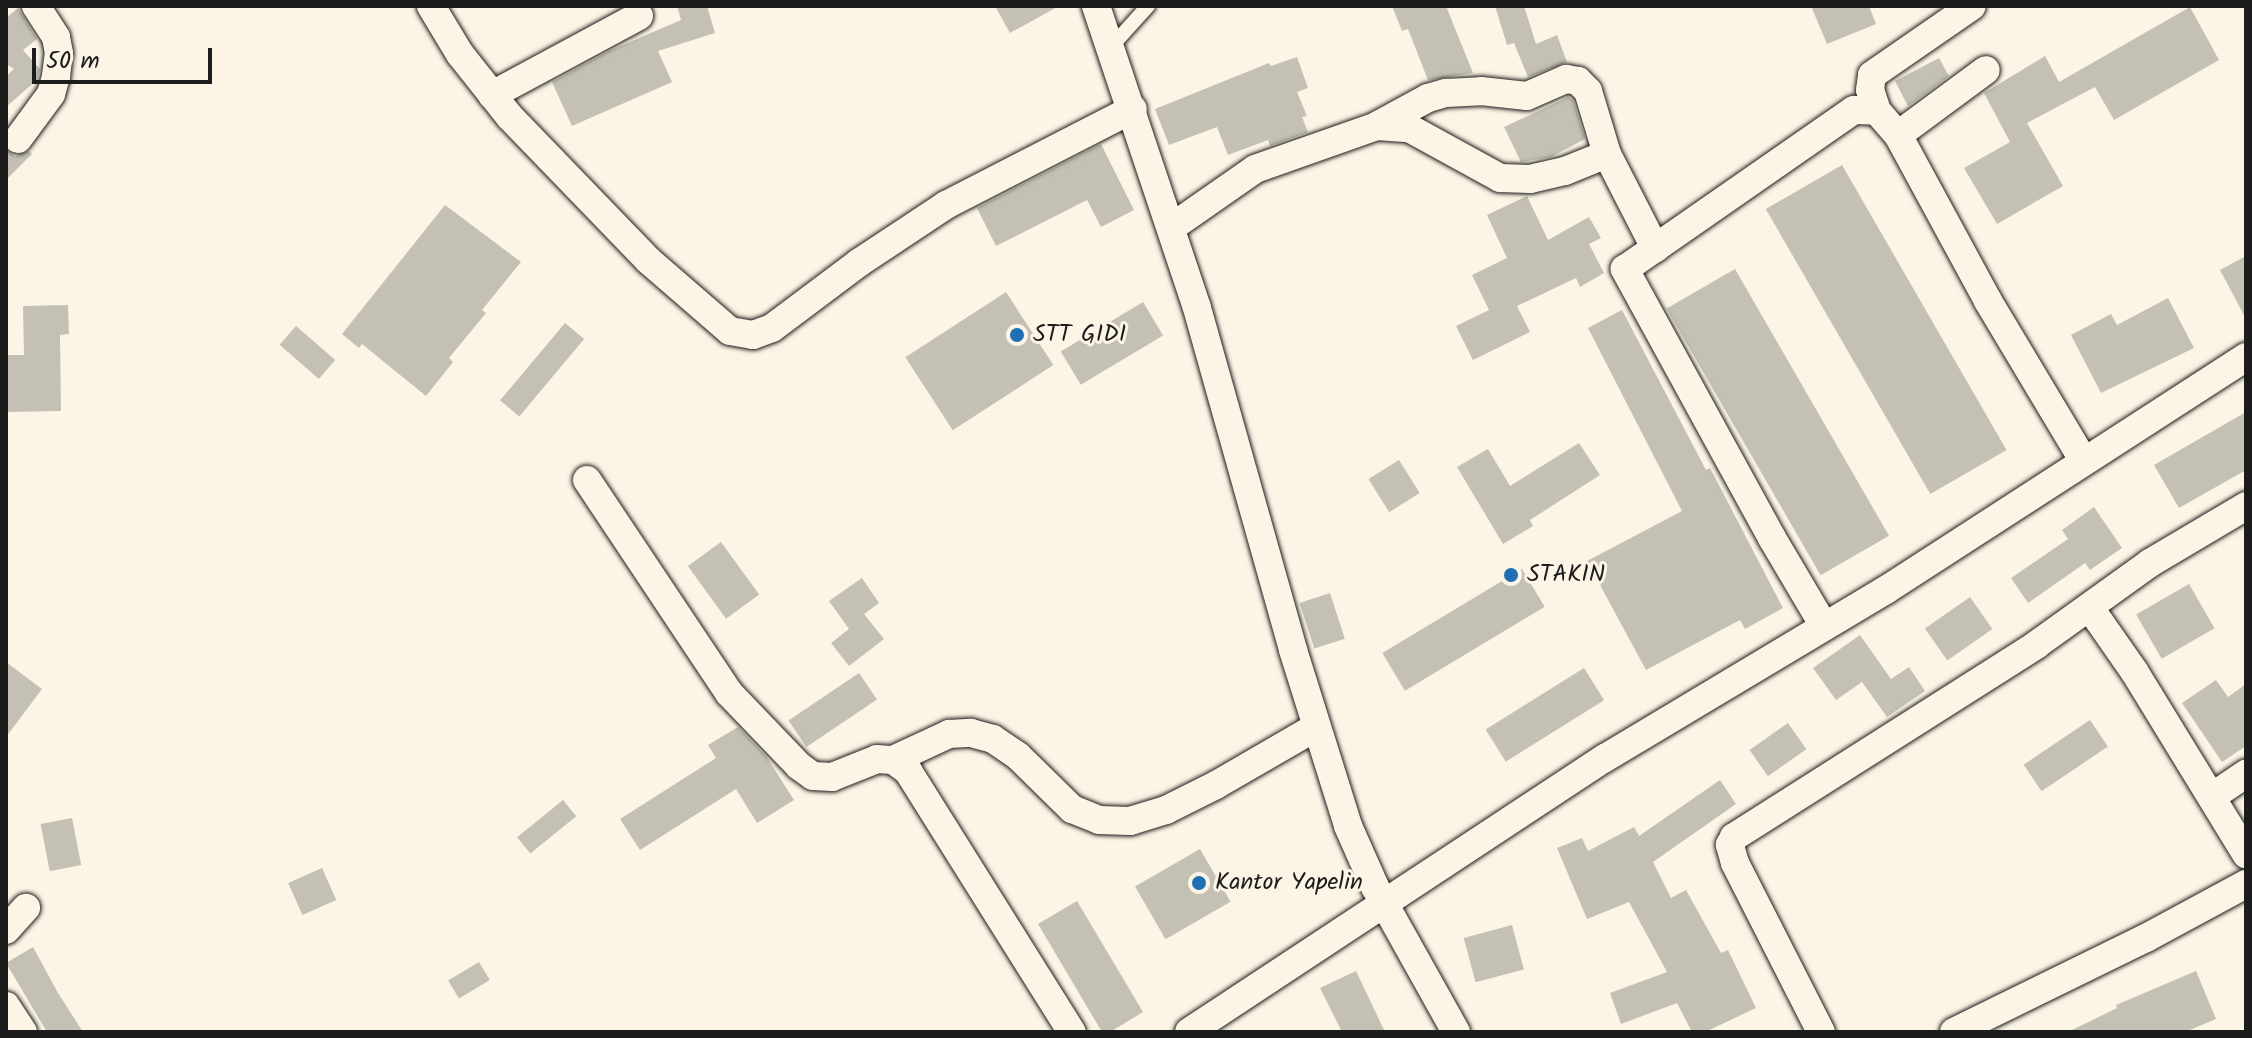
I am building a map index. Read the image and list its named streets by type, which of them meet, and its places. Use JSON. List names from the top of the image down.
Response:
{
  "places": ["STT GIDI", "STAKIN", "Kantor Yapelin"],
  "scale_bar": "50 m"
}
